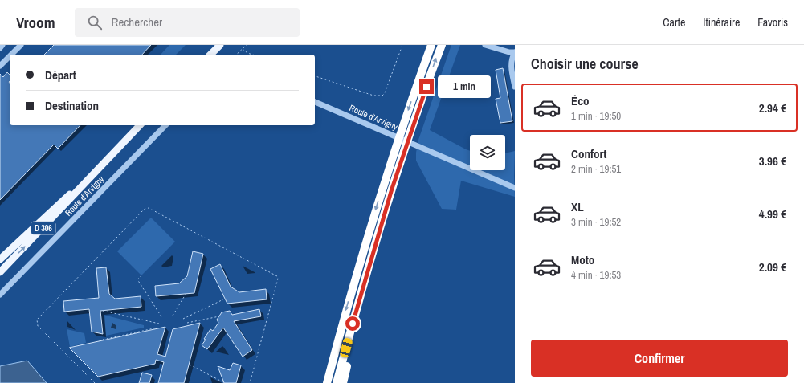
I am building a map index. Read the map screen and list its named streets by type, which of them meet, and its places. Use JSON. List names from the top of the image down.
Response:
{
  "streets": {
    "main road": ["D 306"],
    "street": ["Route d'Arvigny"]
  },
  "page": {
    "header": "Vroom",
    "search": "Rechercher",
    "nav": ["Carte", "Itinéraire", "Favoris"],
    "heading": "Choisir une course",
    "banner": ["Départ", "Destination"],
    "bubble": "1 min",
    "list": [
      {
        "name": "Éco",
        "note": "1 min · 19:50",
        "value": "2.94 €"
      },
      {
        "name": "Confort",
        "note": "2 min · 19:51",
        "value": "3.96 €"
      },
      {
        "name": "XL",
        "note": "3 min · 19:52",
        "value": "4.99 €"
      },
      {
        "name": "Moto",
        "note": "4 min · 19:53",
        "value": "2.09 €"
      }
    ],
    "buttons": "Confirmer"
  }
}
